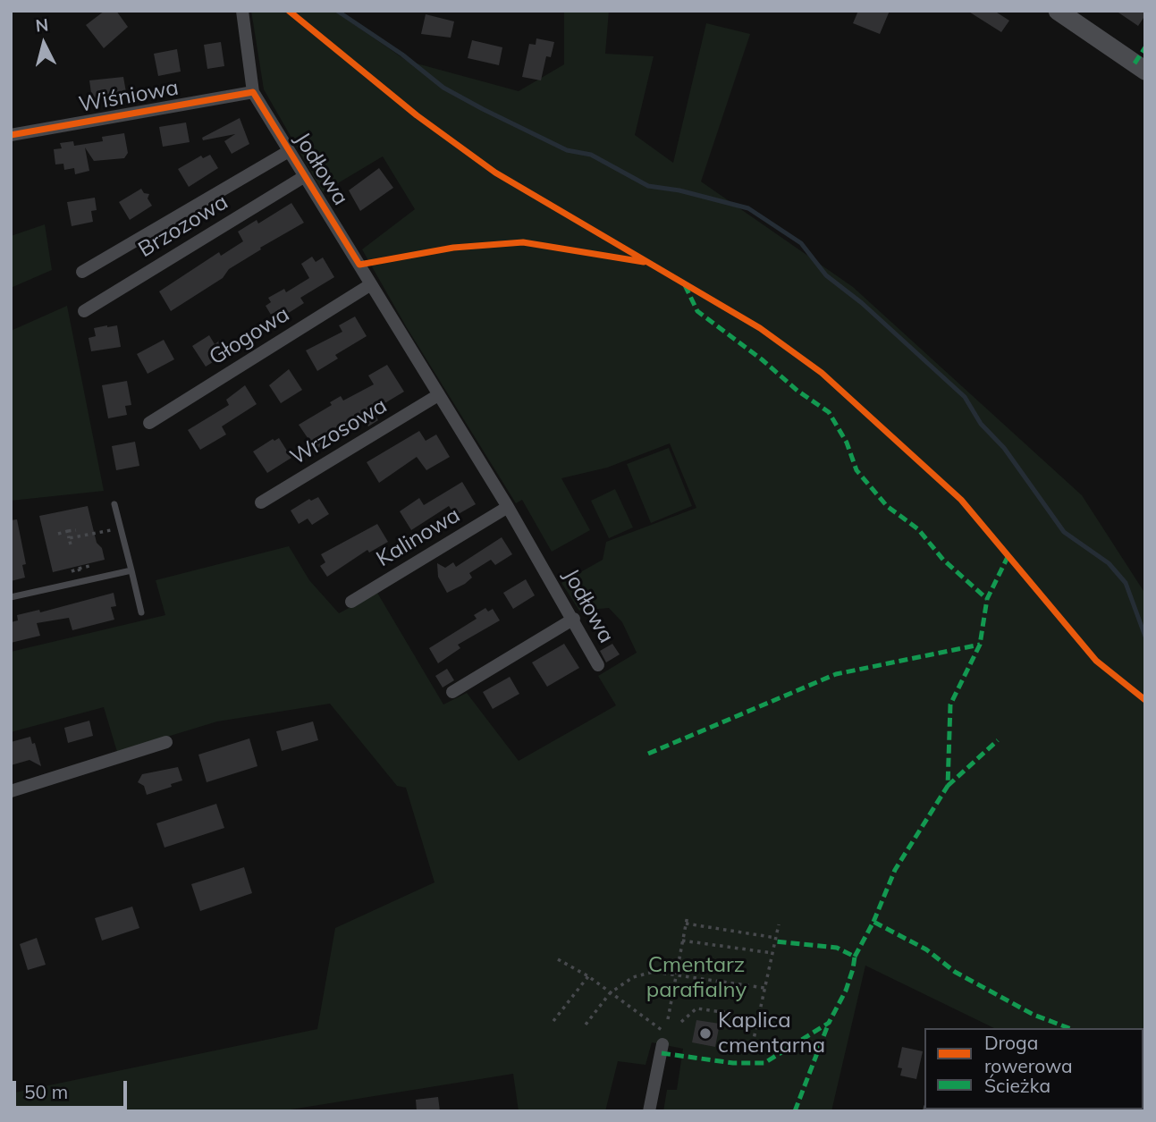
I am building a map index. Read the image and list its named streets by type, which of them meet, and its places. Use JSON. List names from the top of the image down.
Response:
{
  "streets": {
    "street": [
      "Wiśniowa",
      "Jodłowa",
      "Brzozowa",
      "Głogowa",
      "Wrzosowa",
      "Kalinowa"
    ]
  },
  "crossings": [
    ["Wiśniowa", "Jodłowa"],
    ["Jodłowa", "Brzozowa"],
    ["Jodłowa", "Głogowa"],
    ["Jodłowa", "Wrzosowa"],
    ["Jodłowa", "Kalinowa"]
  ],
  "parks": ["Cmentarz parafialny"],
  "places": ["Kaplica cmentarna"],
  "legend": ["Droga rowerowa", "Ścieżka"],
  "scale_bar": "50 m",
  "north": "top"
}
